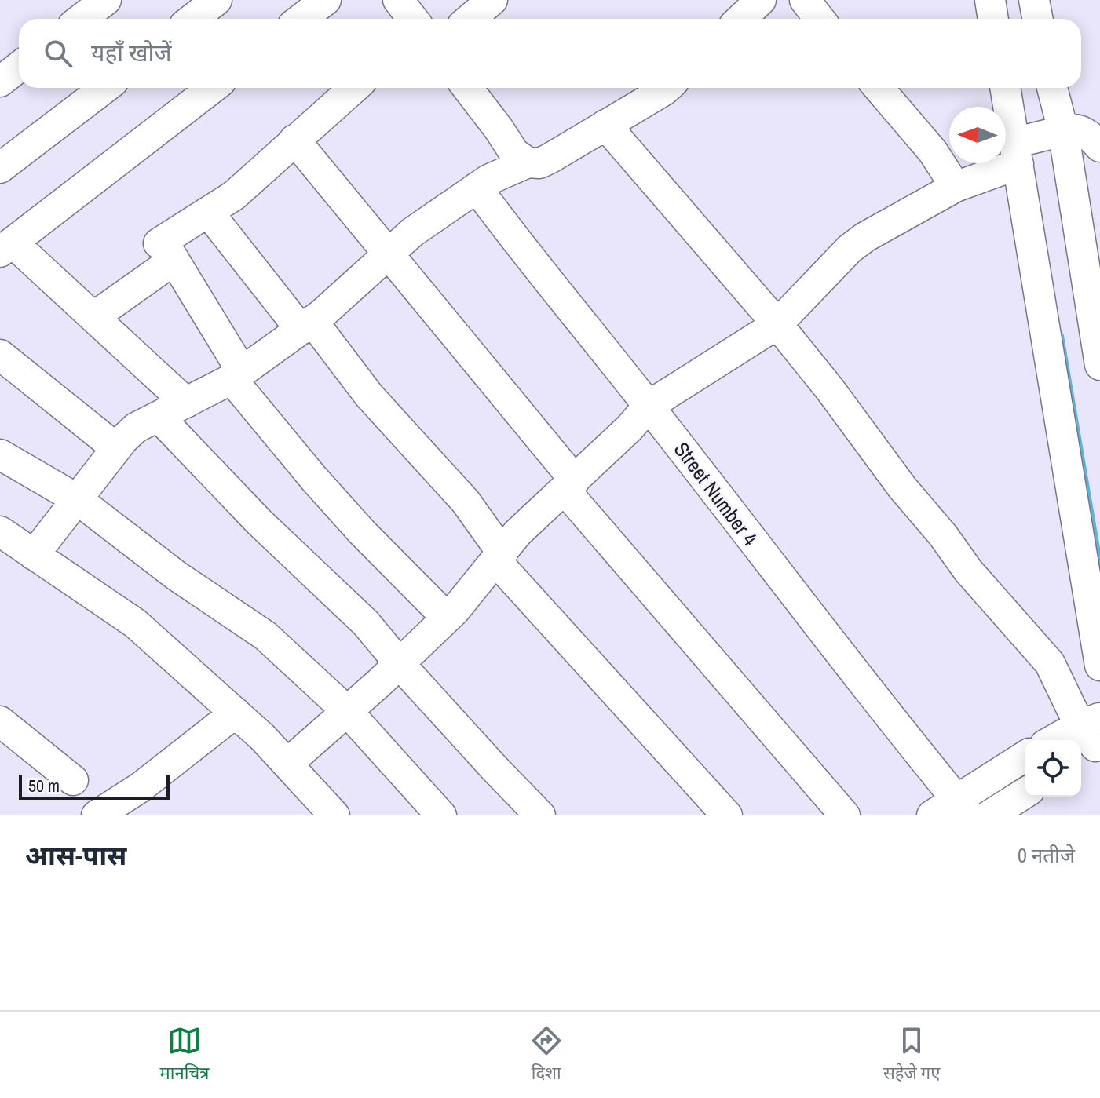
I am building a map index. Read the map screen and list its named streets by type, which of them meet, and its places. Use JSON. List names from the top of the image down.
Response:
{
  "streets": {
    "street": ["Street Number 4"]
  },
  "scale_bar": "50 m",
  "north": "left",
  "page": {
    "search": "यहाँ खोजें",
    "scale": "50 m",
    "heading": ["आस-पास", "0 नतीजे"],
    "nav": ["मानचित्र", "दिशा", "सहेजे गए"]
  }
}
